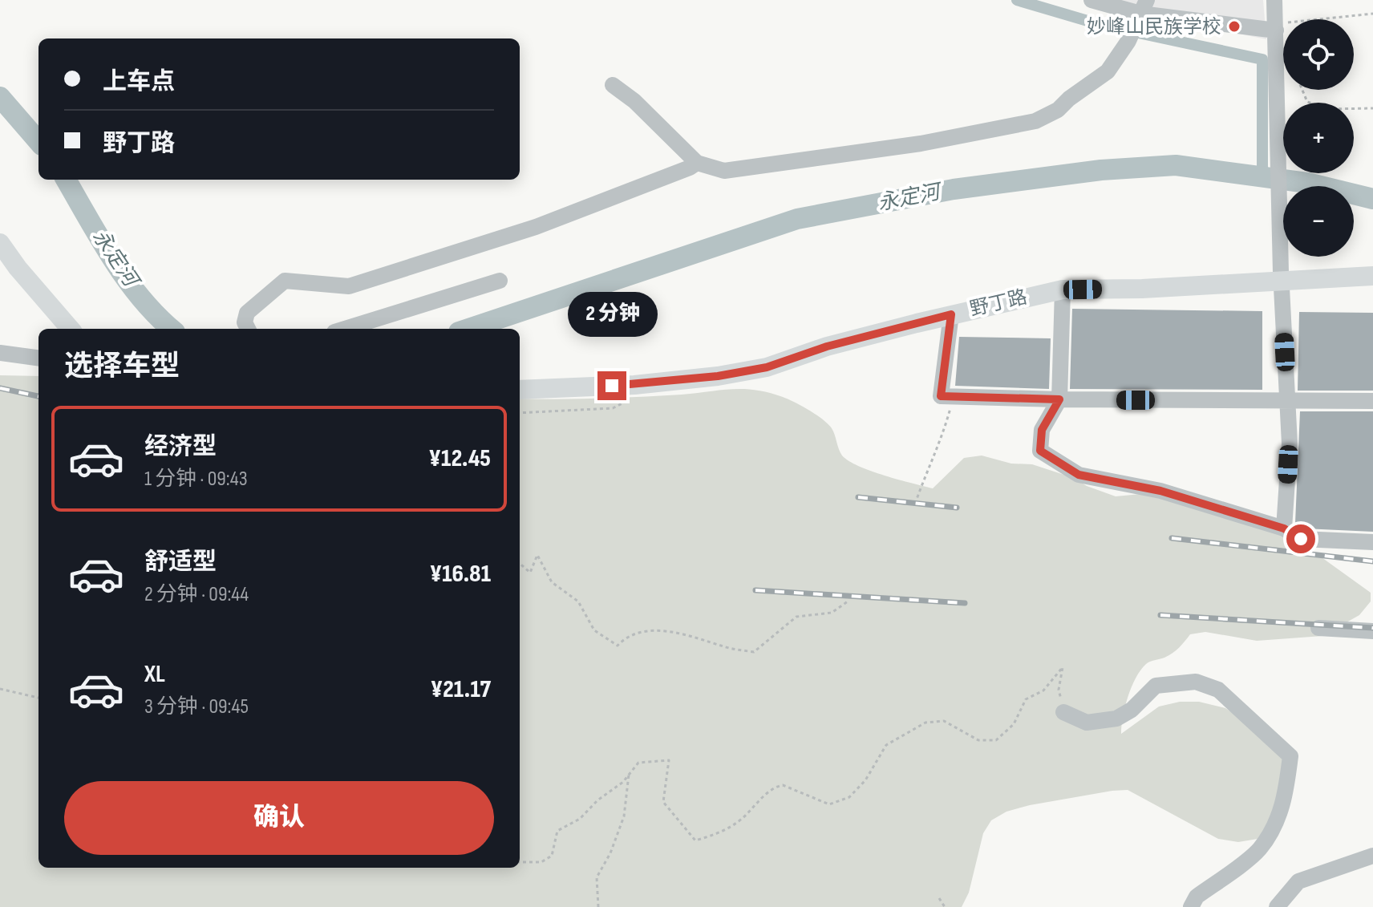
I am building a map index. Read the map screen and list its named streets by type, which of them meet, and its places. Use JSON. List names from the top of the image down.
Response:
{
  "streets": {
    "main road": ["野丁路"]
  },
  "water": ["永定河"],
  "places": ["妙峰山民族学校"],
  "page": {
    "map_buttons": ["+", "−"],
    "banner": ["上车点", "野丁路"],
    "bubble": "2 分钟",
    "heading": "选择车型",
    "list": [
      {
        "name": "经济型",
        "note": "1 分钟 · 09:43",
        "value": "¥12.45"
      },
      {
        "name": "舒适型",
        "note": "2 分钟 · 09:44",
        "value": "¥16.81"
      },
      {
        "name": "XL",
        "note": "3 分钟 · 09:45",
        "value": "¥21.17"
      }
    ],
    "buttons": "确认"
  }
}
